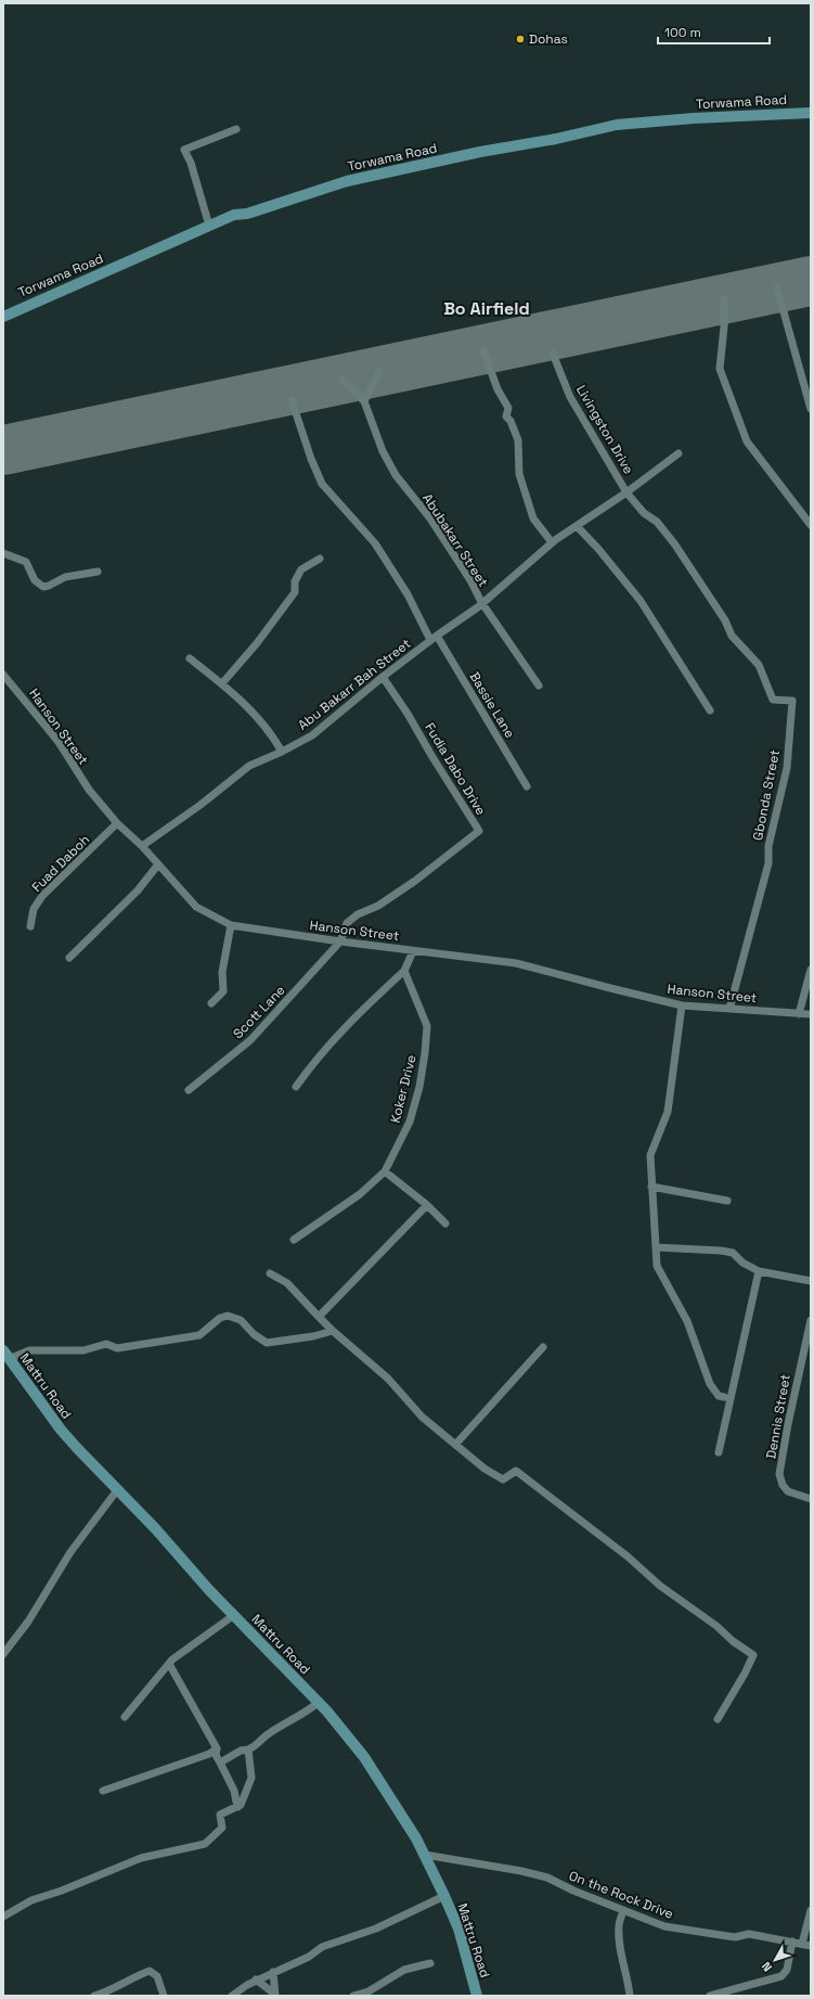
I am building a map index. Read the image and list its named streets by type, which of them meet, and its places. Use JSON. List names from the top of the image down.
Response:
{
  "streets": {
    "main road": ["Torwama Road", "Mattru Road"],
    "street": [
      "Livingston Drive",
      "Abubakarr Street",
      "Abu Bakarr Bah Street",
      "Bassie Lane",
      "Hanson Street",
      "Fudia Dabo Drive",
      "Gbonda Street",
      "Fuad Daboh",
      "Scott Lane",
      "Koker Drive",
      "Dennis Street",
      "On the Rock Drive"
    ]
  },
  "crossings": [
    ["Livingston Drive", "Abu Bakarr Bah Street"],
    ["Livingston Drive", "Gbonda Street"],
    ["Abubakarr Street", "Abu Bakarr Bah Street"],
    ["Abu Bakarr Bah Street", "Bassie Lane"],
    ["Abu Bakarr Bah Street", "Hanson Street"],
    ["Abu Bakarr Bah Street", "Fudia Dabo Drive"],
    ["Abu Bakarr Bah Street", "Gbonda Street"],
    ["Hanson Street", "Fudia Dabo Drive"],
    ["Hanson Street", "Gbonda Street"],
    ["Hanson Street", "Fuad Daboh"],
    ["Hanson Street", "Scott Lane"],
    ["Fudia Dabo Drive", "Scott Lane"],
    ["Mattru Road", "On the Rock Drive"]
  ],
  "districts": ["Bo Airfield"],
  "places": ["Dohas"],
  "scale_bar": "100 m",
  "north": "bottom left"
}
